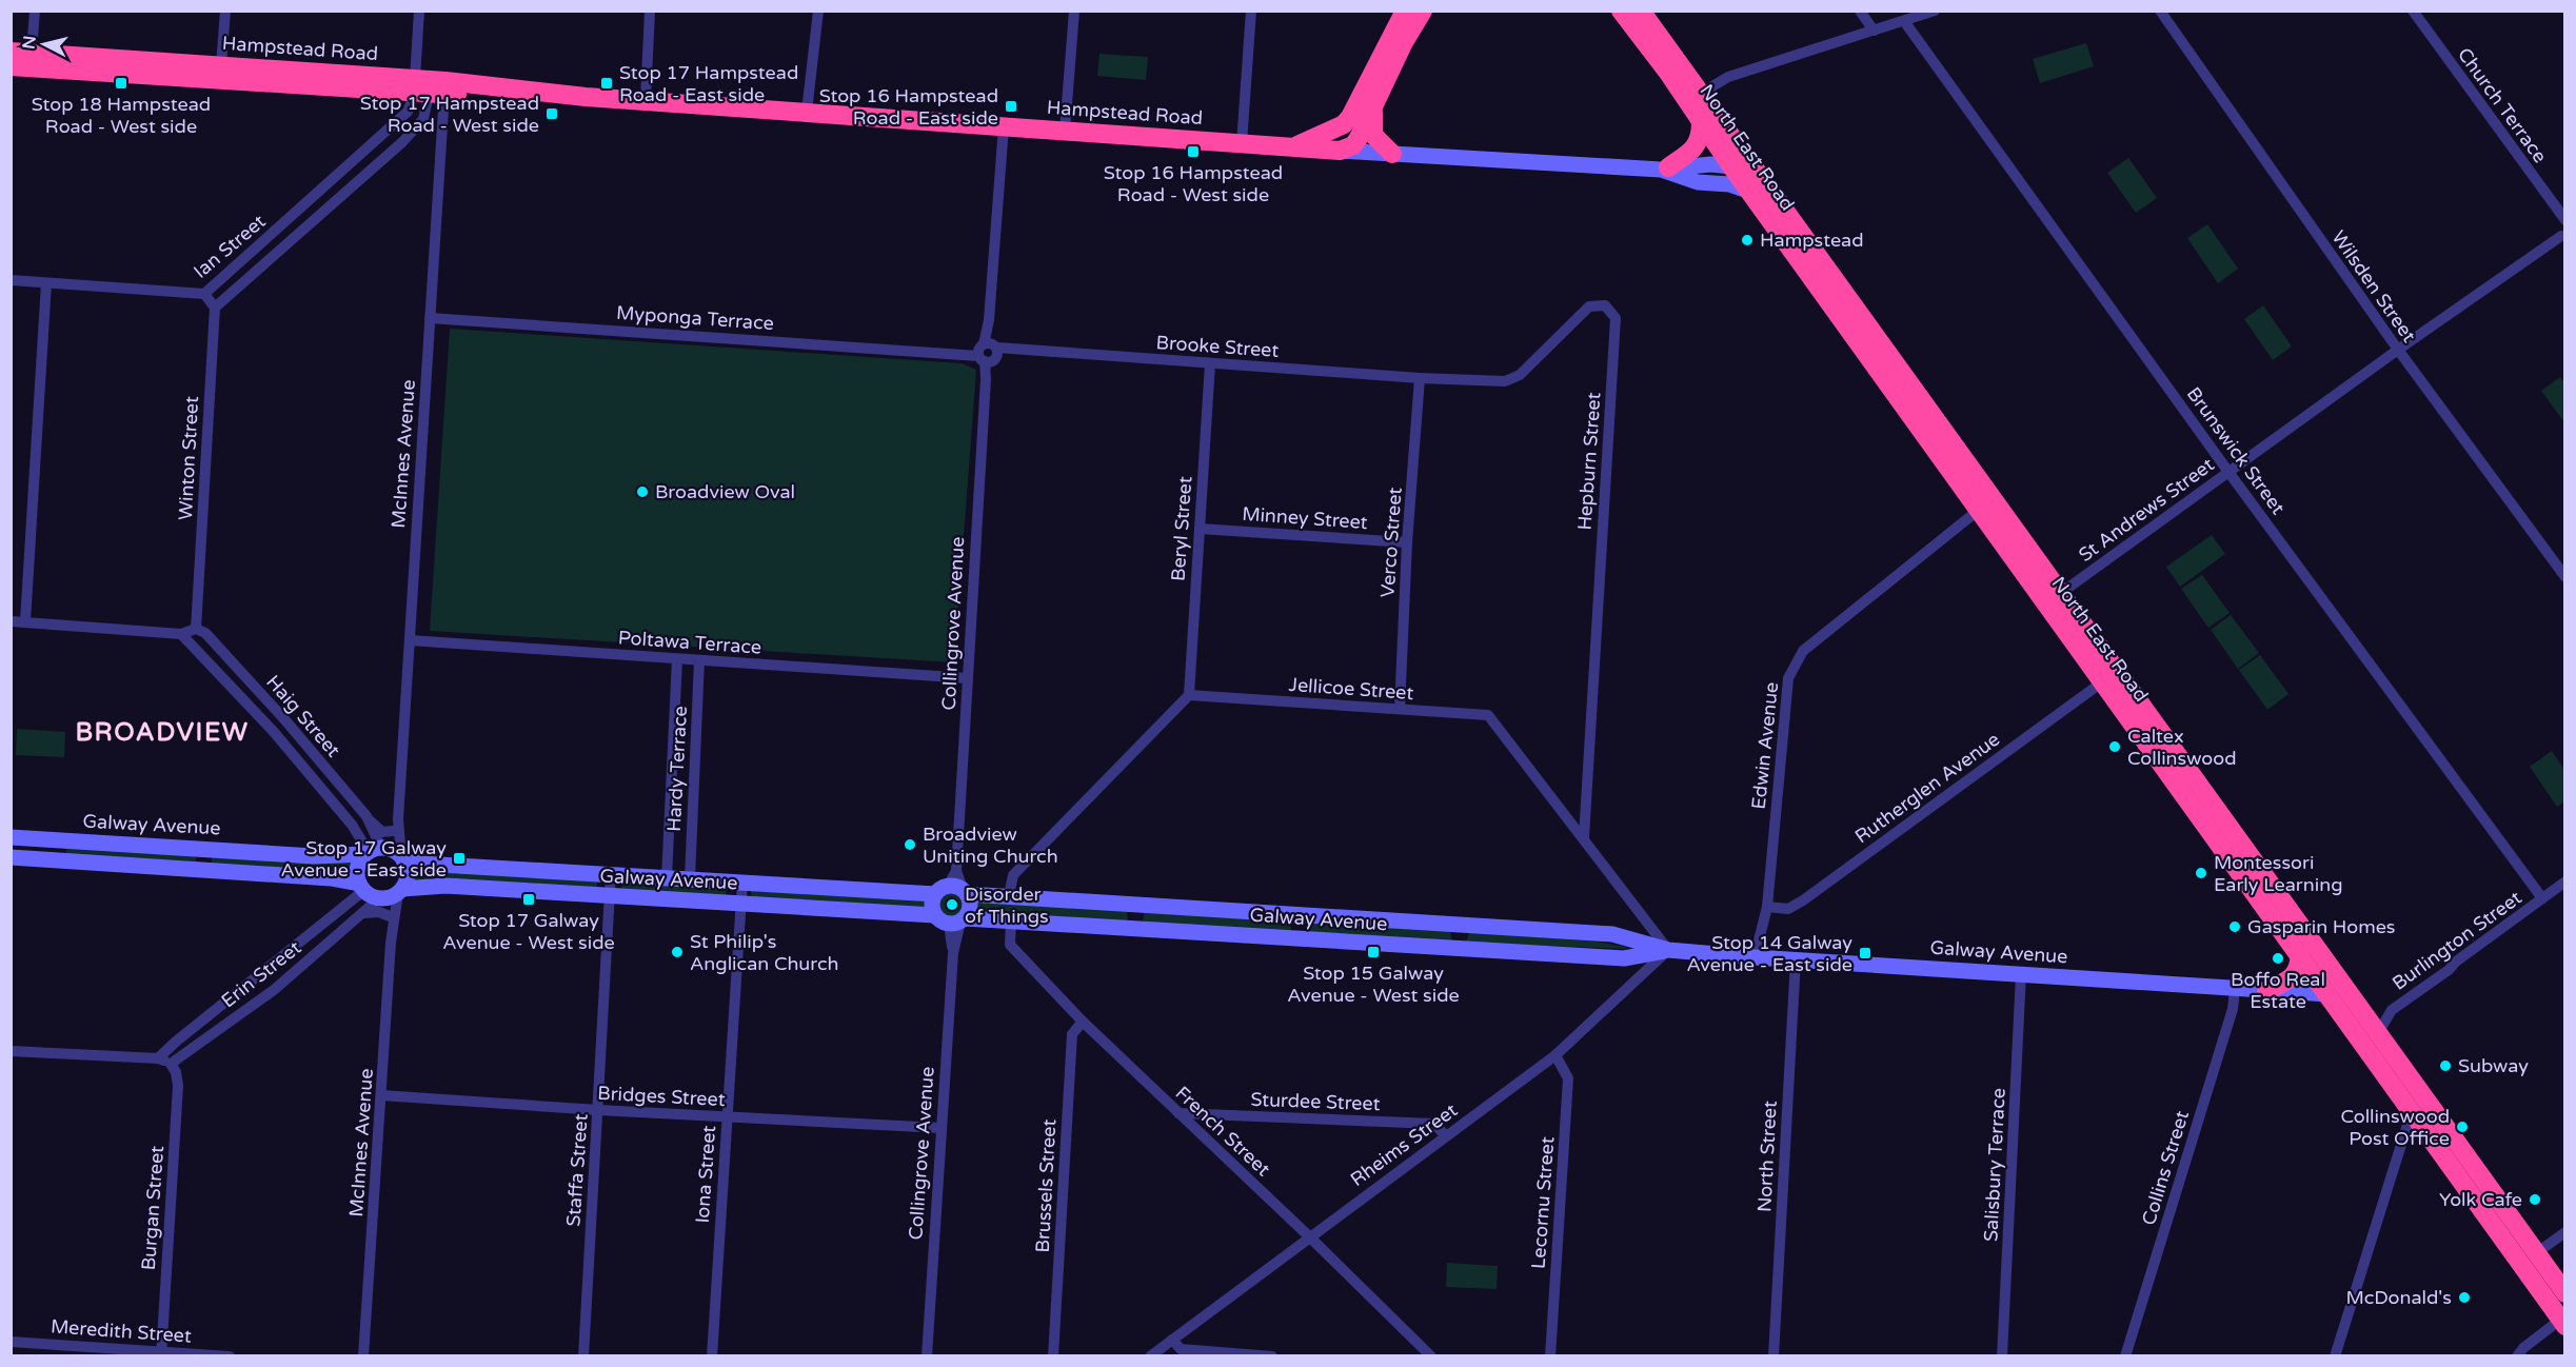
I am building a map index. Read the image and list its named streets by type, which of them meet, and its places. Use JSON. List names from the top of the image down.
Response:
{
  "streets": {
    "highway": ["Hampstead Road", "North East Road"],
    "street": [
      "Church Terrace",
      "Ian Street",
      "Wilsden Street",
      "Myponga Terrace",
      "Brooke Street",
      "Brunswick Street",
      "McInnes Avenue",
      "Winton Street",
      "Hepburn Street",
      "St Andrews Street",
      "Minney Street",
      "Beryl Street",
      "Verco Street",
      "Collingrove Avenue",
      "Poltawa Terrace",
      "Jellicoe Street",
      "Haig Street",
      "Edwin Avenue",
      "Hardy Terrace",
      "Rutherglen Avenue",
      "Galway Avenue",
      "Burlington Street",
      "Erin Street",
      "Bridges Street",
      "Sturdee Street",
      "French Street",
      "Rheims Street",
      "North Street",
      "Salisbury Terrace",
      "Collins Street",
      "Staffa Street",
      "Iona Street",
      "Brussels Street",
      "Lecornu Street",
      "Burgan Street",
      "Meredith Street"
    ]
  },
  "crossings": [
    ["Hampstead Road", "North East Road"],
    ["Hampstead Road", "Ian Street"],
    ["Hampstead Road", "McInnes Avenue"],
    ["Hampstead Road", "Collingrove Avenue"],
    ["North East Road", "St Andrews Street"],
    ["North East Road", "Edwin Avenue"],
    ["North East Road", "Rutherglen Avenue"],
    ["North East Road", "Galway Avenue"],
    ["North East Road", "Burlington Street"],
    ["Ian Street", "McInnes Avenue"],
    ["Ian Street", "Winton Street"],
    ["Wilsden Street", "St Andrews Street"],
    ["Myponga Terrace", "Brooke Street"],
    ["Myponga Terrace", "McInnes Avenue"],
    ["Myponga Terrace", "Collingrove Avenue"],
    ["Brooke Street", "Hepburn Street"],
    ["Brooke Street", "Beryl Street"],
    ["Brooke Street", "Verco Street"],
    ["Brooke Street", "Collingrove Avenue"],
    ["Brunswick Street", "St Andrews Street"],
    ["Brunswick Street", "Burlington Street"],
    ["McInnes Avenue", "Poltawa Terrace"],
    ["McInnes Avenue", "Haig Street"],
    ["McInnes Avenue", "Galway Avenue"],
    ["McInnes Avenue", "Erin Street"],
    ["McInnes Avenue", "Bridges Street"],
    ["Winton Street", "Haig Street"],
    ["Hepburn Street", "Verco Street"],
    ["Hepburn Street", "Jellicoe Street"],
    ["Minney Street", "Beryl Street"],
    ["Minney Street", "Verco Street"],
    ["Beryl Street", "Jellicoe Street"],
    ["Verco Street", "Jellicoe Street"],
    ["Collingrove Avenue", "Poltawa Terrace"],
    ["Collingrove Avenue", "Galway Avenue"],
    ["Collingrove Avenue", "Bridges Street"],
    ["Poltawa Terrace", "Hardy Terrace"],
    ["Jellicoe Street", "Galway Avenue"],
    ["Jellicoe Street", "Rheims Street"],
    ["Haig Street", "Galway Avenue"],
    ["Haig Street", "Erin Street"],
    ["Edwin Avenue", "Rutherglen Avenue"],
    ["Edwin Avenue", "Galway Avenue"],
    ["Hardy Terrace", "Galway Avenue"],
    ["Galway Avenue", "Erin Street"],
    ["Galway Avenue", "French Street"],
    ["Galway Avenue", "Rheims Street"],
    ["Galway Avenue", "North Street"],
    ["Galway Avenue", "Salisbury Terrace"],
    ["Galway Avenue", "Collins Street"],
    ["Galway Avenue", "Staffa Street"],
    ["Galway Avenue", "Iona Street"],
    ["Erin Street", "Burgan Street"],
    ["Bridges Street", "Staffa Street"],
    ["Bridges Street", "Iona Street"],
    ["Sturdee Street", "French Street"],
    ["Sturdee Street", "Rheims Street"],
    ["French Street", "Rheims Street"],
    ["French Street", "Brussels Street"],
    ["Rheims Street", "Lecornu Street"],
    ["Burgan Street", "Meredith Street"]
  ],
  "districts": ["BROADVIEW"],
  "places": {
    "transit": [
      "Stop 18 Hampstead Road - West side",
      "Stop 17 Hampstead Road - East side",
      "Stop 16 Hampstead Road - East side",
      "Stop 17 Hampstead Road - West side",
      "Stop 16 Hampstead Road - West side",
      "Stop 17 Galway Avenue - East side",
      "Stop 17 Galway Avenue - West side",
      "Stop 15 Galway Avenue - West side",
      "Stop 14 Galway Avenue - East side"
    ],
    "other": [
      "Hampstead",
      "Broadview Oval",
      "Caltex Collinswood",
      "Broadview Uniting Church",
      "Montessori Early Learning",
      "Disorder of Things",
      "Gasparin Homes",
      "St Philip's Anglican Church",
      "Boffo Real Estate",
      "Subway",
      "Collinswood Post Office",
      "Yolk Cafe",
      "McDonald's"
    ]
  },
  "north": "left"
}
